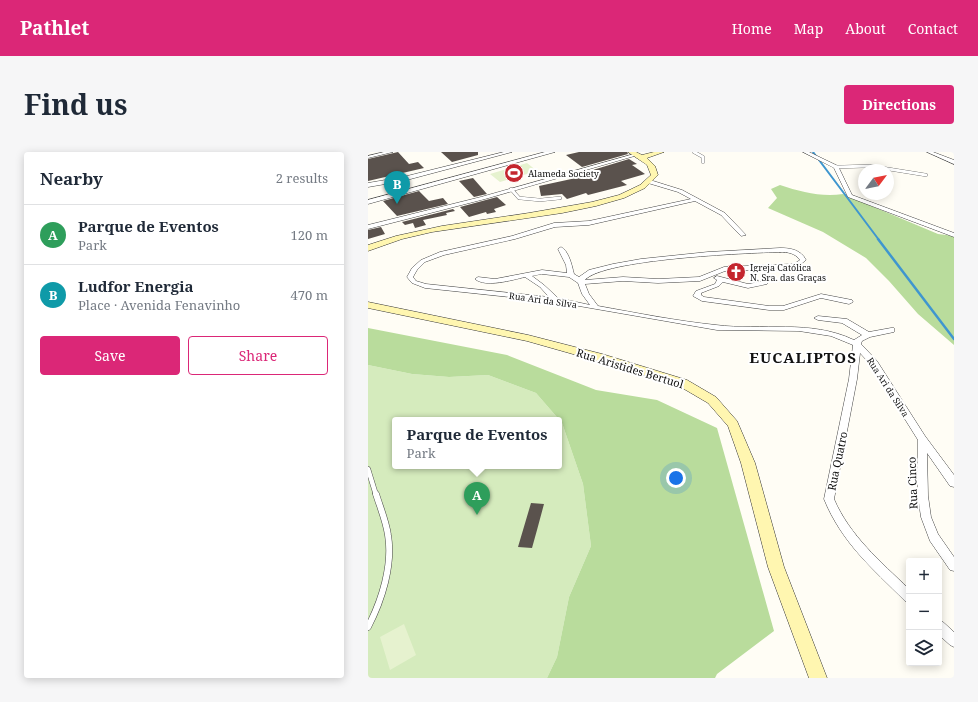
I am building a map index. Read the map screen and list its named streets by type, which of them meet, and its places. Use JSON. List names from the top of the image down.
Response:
{
  "streets": {
    "main road": ["Rua Aristides Bertuol"],
    "street": ["Rua Ari da Silva", "Rua Quatro", "Rua Cinco"]
  },
  "crossings": [
    ["Rua Ari da Silva", "Rua Quatro"],
    ["Rua Ari da Silva", "Rua Cinco"]
  ],
  "districts": ["EUCALIPTOS"],
  "places": {
    "sports": ["Alameda Society"],
    "church": ["Igreja Católica N. Sra. das Graças"]
  },
  "north": "top right",
  "page": {
    "header": "Pathlet",
    "nav": [
      "Home",
      "Map",
      "About",
      "Contact"
    ],
    "title": "Find us",
    "buttons": [
      "Directions",
      ["Save", "Share"]
    ],
    "heading": ["Nearby", "2 results"],
    "pins": ["B", "A"],
    "list": [
      {
        "mark": "A",
        "name": "Parque de Eventos",
        "note": "Park",
        "value": "120 m"
      },
      {
        "mark": "B",
        "name": "Ludfor Energia",
        "note": "Place · Avenida Fenavinho",
        "value": "470 m"
      }
    ],
    "popup": ["Parque de Eventos", "Park"],
    "map_buttons": ["+", "−"]
  }
}
